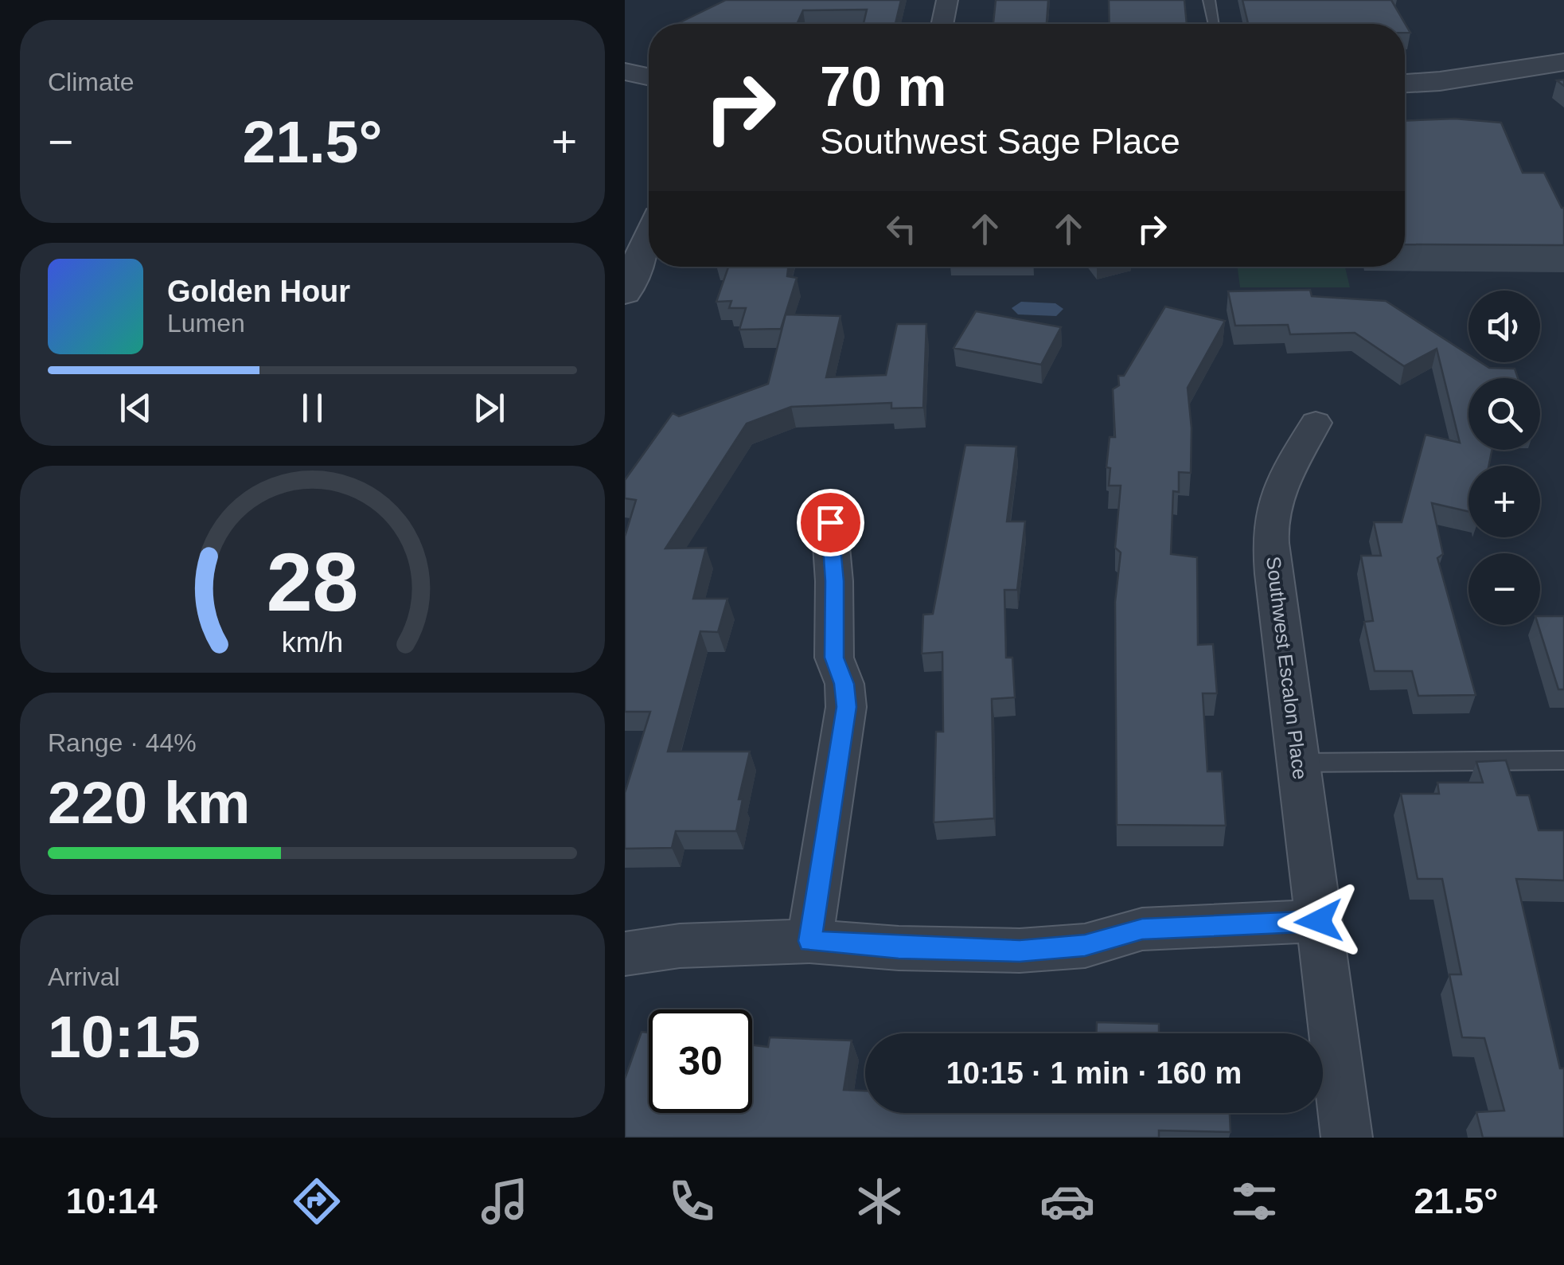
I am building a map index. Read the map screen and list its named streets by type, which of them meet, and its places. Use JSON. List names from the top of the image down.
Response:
{
  "streets": {
    "street": ["Southwest Escalon Place"]
  },
  "page": {
    "tile": [
      "Climate",
      ["Range · 44%", "220 km"],
      ["Arrival", "10:15"]
    ],
    "turn": ["70 m", "Southwest Sage Place"],
    "heat": ["−", "21.5°", "+"],
    "song": ["Golden Hour", "Lumen"],
    "map_buttons": ["+", "−"],
    "limit": "30",
    "trip": "10:15 · 1 min · 160 m",
    "tabs": ["10:14", "21.5°"],
    "gauge": ["28", "km/h"]
  }
}
